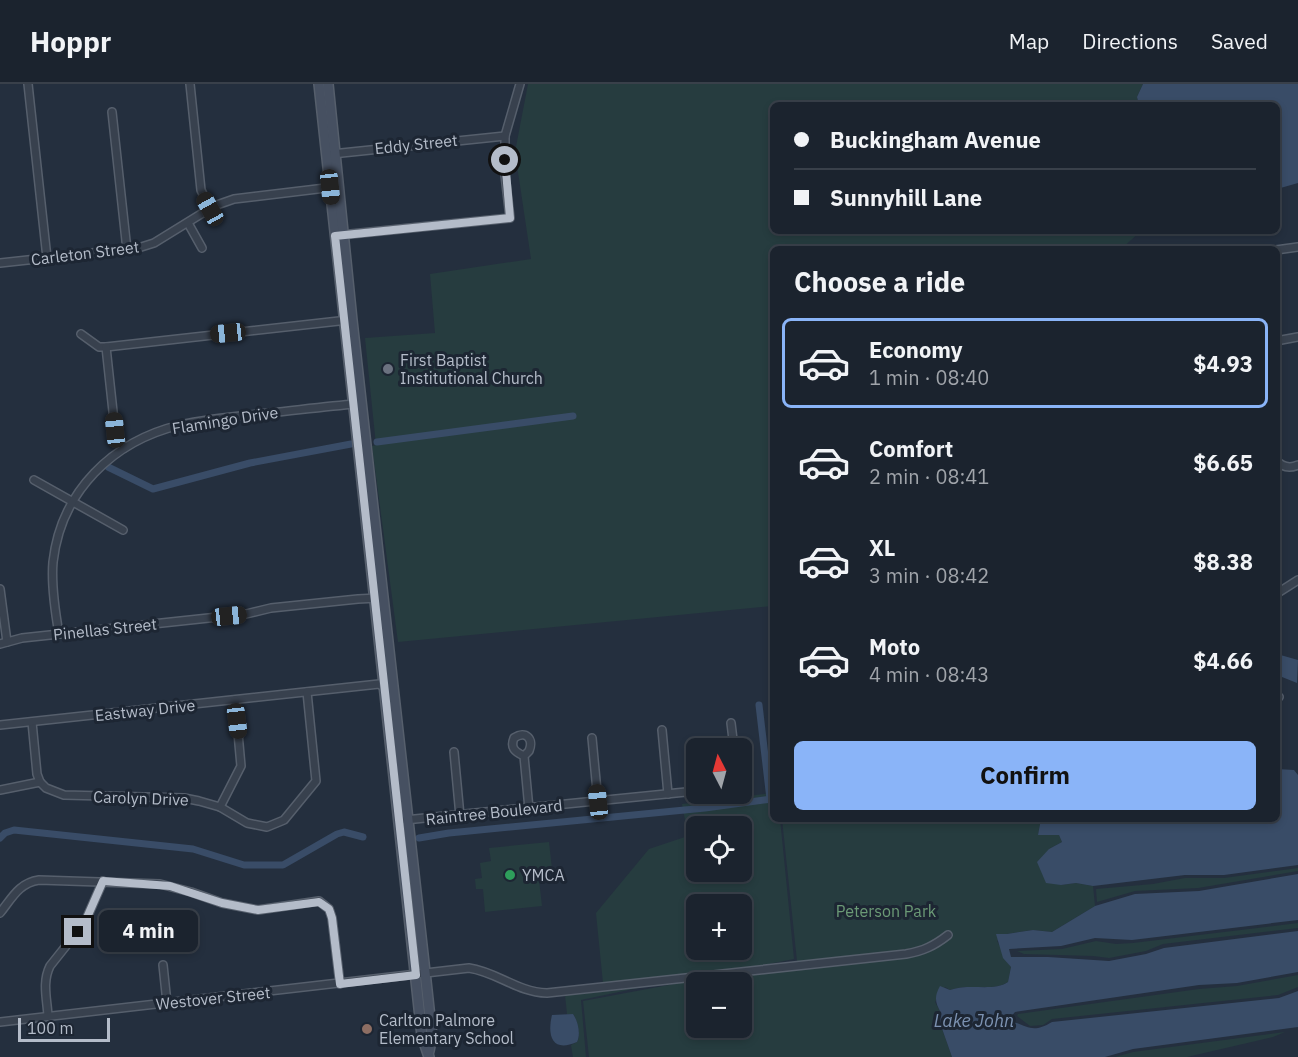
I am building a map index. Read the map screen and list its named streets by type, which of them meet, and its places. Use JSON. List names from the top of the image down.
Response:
{
  "streets": {
    "street": [
      "Eddy Street",
      "Carleton Street",
      "Flamingo Drive",
      "Pinellas Street",
      "Eastway Drive",
      "Carolyn Drive",
      "Raintree Boulevard",
      "Westover Street"
    ]
  },
  "crossings": [
    ["Flamingo Drive", "Pinellas Street"],
    ["Eastway Drive", "Carolyn Drive"]
  ],
  "water": ["Lake John"],
  "parks": ["Peterson Park"],
  "places": ["First Baptist Institutional Church", "YMCA", "Carlton Palmore Elementary School"],
  "scale_bar": "100 m",
  "north": "top",
  "page": {
    "header": "Hoppr",
    "nav": ["Map", "Directions", "Saved"],
    "banner": ["Buckingham Avenue", "Sunnyhill Lane"],
    "heading": "Choose a ride",
    "list": [
      {
        "name": "Economy",
        "note": "1 min · 08:40",
        "value": "$4.93"
      },
      {
        "name": "Comfort",
        "note": "2 min · 08:41",
        "value": "$6.65"
      },
      {
        "name": "XL",
        "note": "3 min · 08:42",
        "value": "$8.38"
      },
      {
        "name": "Moto",
        "note": "4 min · 08:43",
        "value": "$4.66"
      }
    ],
    "buttons": "Confirm",
    "map_buttons": ["+", "−"],
    "bubble": "4 min",
    "scale": "100 m"
  }
}
